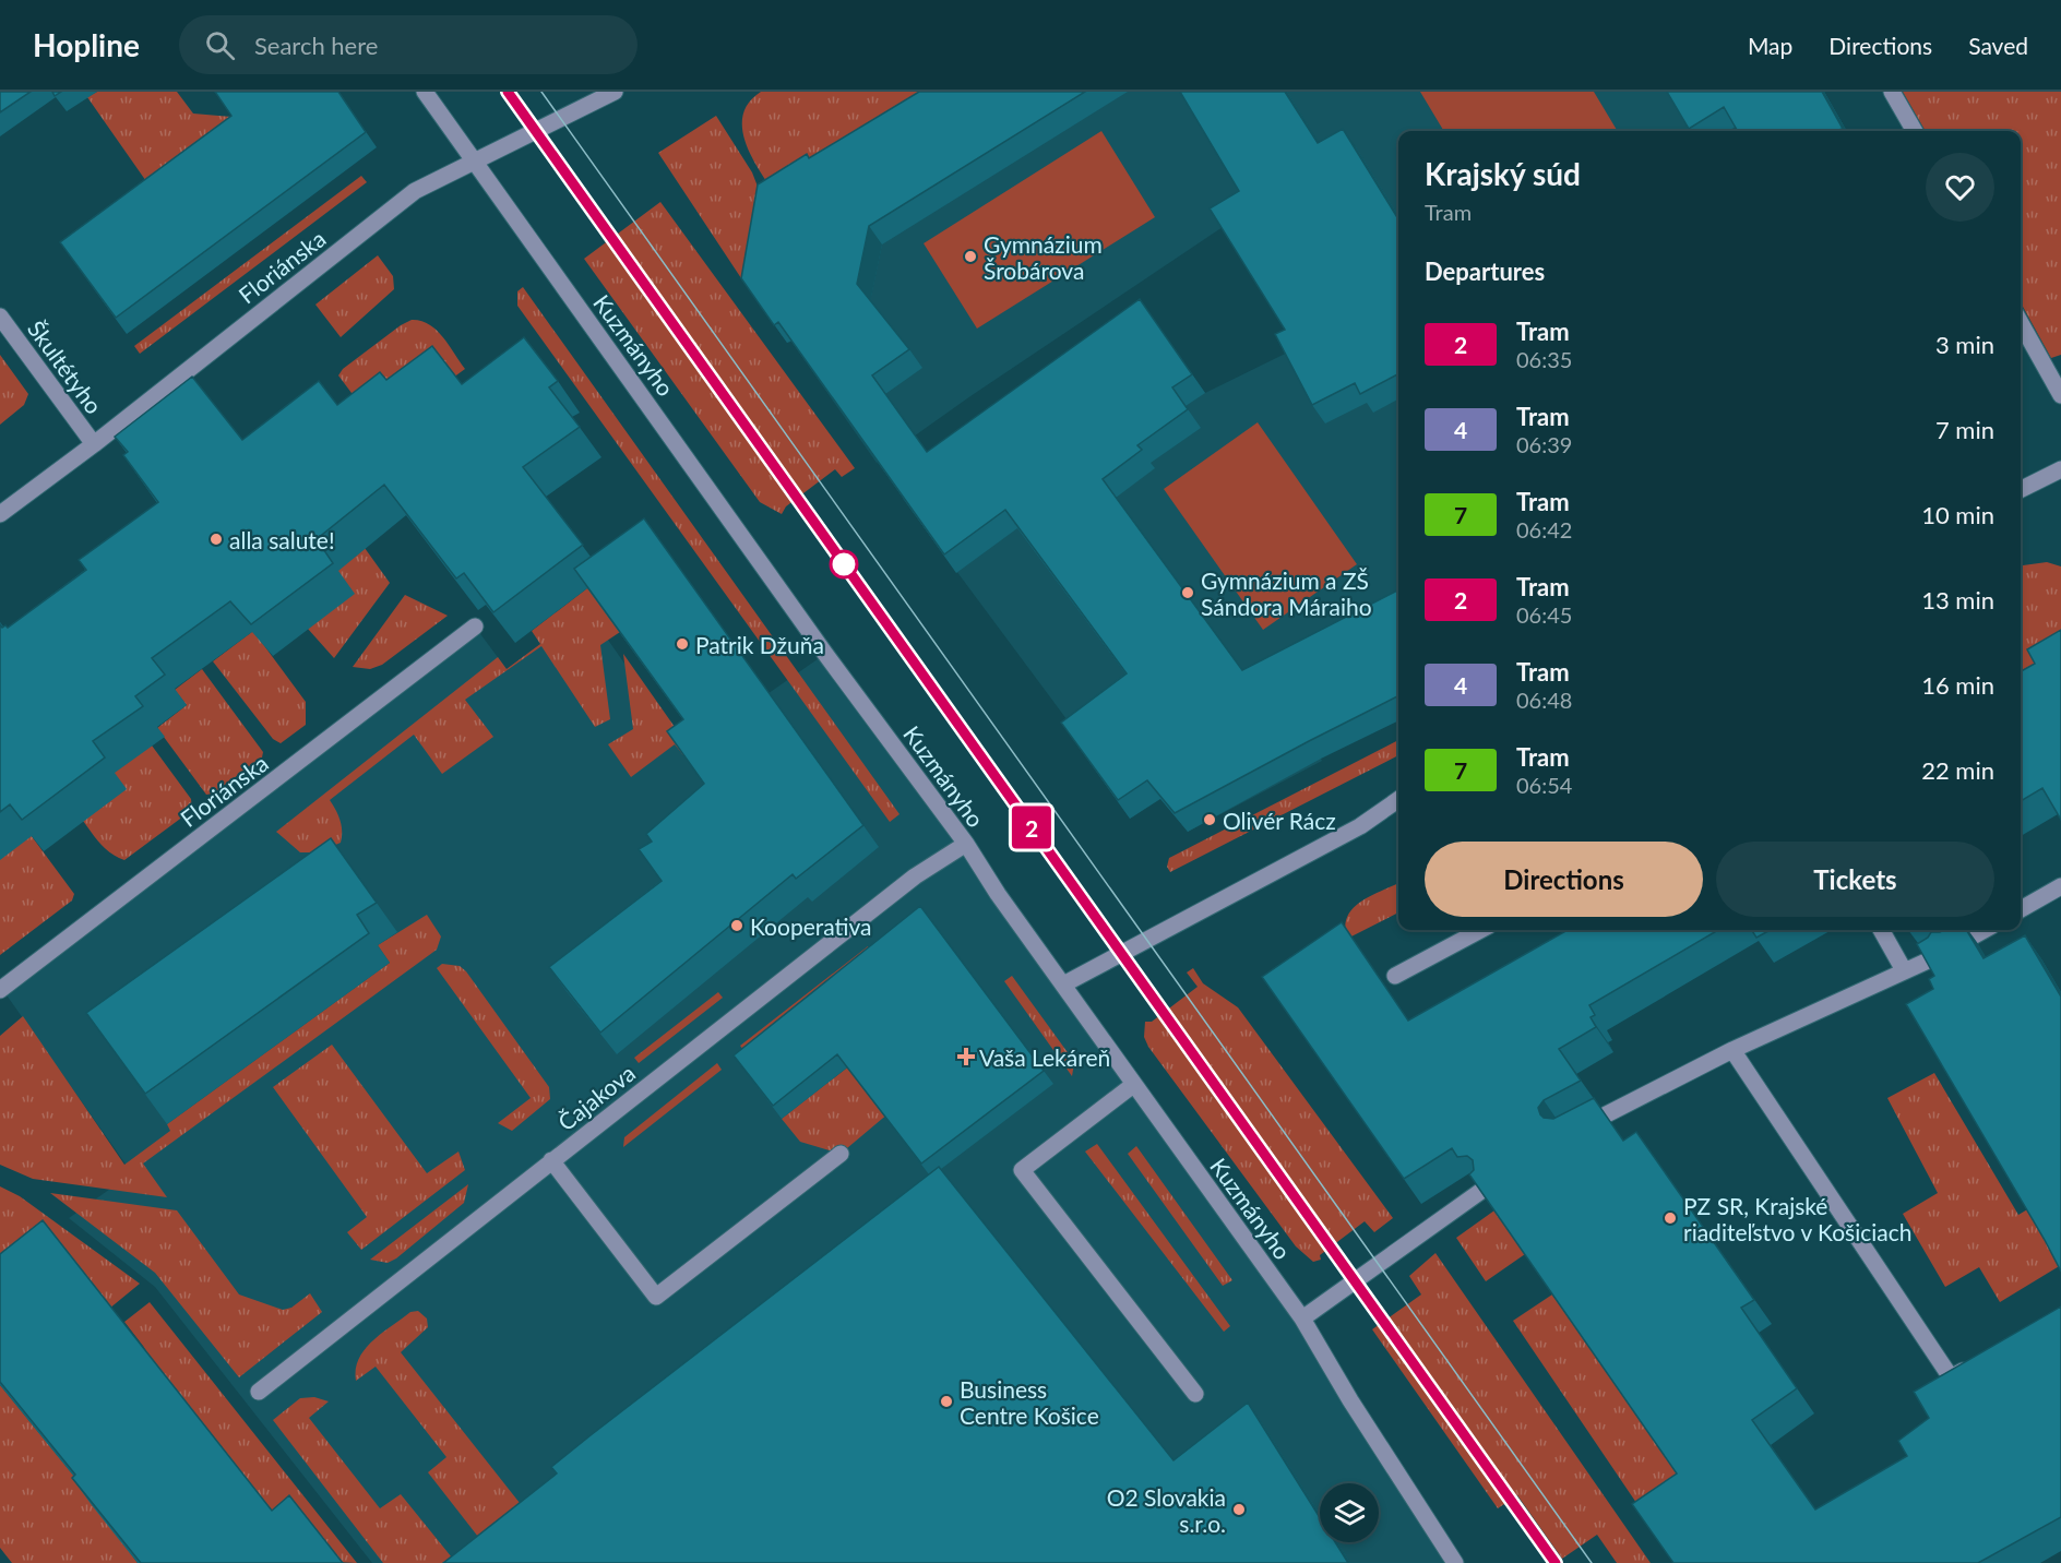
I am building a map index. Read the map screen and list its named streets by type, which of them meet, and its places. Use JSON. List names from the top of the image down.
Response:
{
  "streets": {
    "street": [
      "Floriánska",
      "Kuzmányho",
      "Škultétyho",
      "Čajakova"
    ]
  },
  "crossings": [
    ["Floriánska", "Kuzmányho"],
    ["Floriánska", "Škultétyho"],
    ["Kuzmányho", "Čajakova"]
  ],
  "places": {
    "other": [
      "Gymnázium Šrobárova",
      "alla salute!",
      "Gymnázium a ZŠ Sándora Máraiho",
      "Patrik Džuňa",
      "Olivér Rácz",
      "Kooperativa",
      "PZ SR, Krajské riaditeľstvo v Košiciach",
      "Business Centre Košice",
      "O2 Slovakia s.r.o."
    ],
    "health": ["Vaša Lekáreň"]
  },
  "lines": ["tram line 2"],
  "page": {
    "header": "Hopline",
    "search": "Search here",
    "nav": ["Map", "Directions", "Saved"],
    "on_map": "2",
    "heading": [
      ["Krajský súd", "Tram"],
      "Departures"
    ],
    "list": [
      {
        "mark": "2",
        "name": "Tram",
        "note": "06:35",
        "value": "3 min"
      },
      {
        "mark": "4",
        "name": "Tram",
        "note": "06:39",
        "value": "7 min"
      },
      {
        "mark": "7",
        "name": "Tram",
        "note": "06:42",
        "value": "10 min"
      },
      {
        "mark": "2",
        "name": "Tram",
        "note": "06:45",
        "value": "13 min"
      },
      {
        "mark": "4",
        "name": "Tram",
        "note": "06:48",
        "value": "16 min"
      },
      {
        "mark": "7",
        "name": "Tram",
        "note": "06:54",
        "value": "22 min"
      }
    ],
    "buttons": ["Directions", "Tickets"]
  }
}
